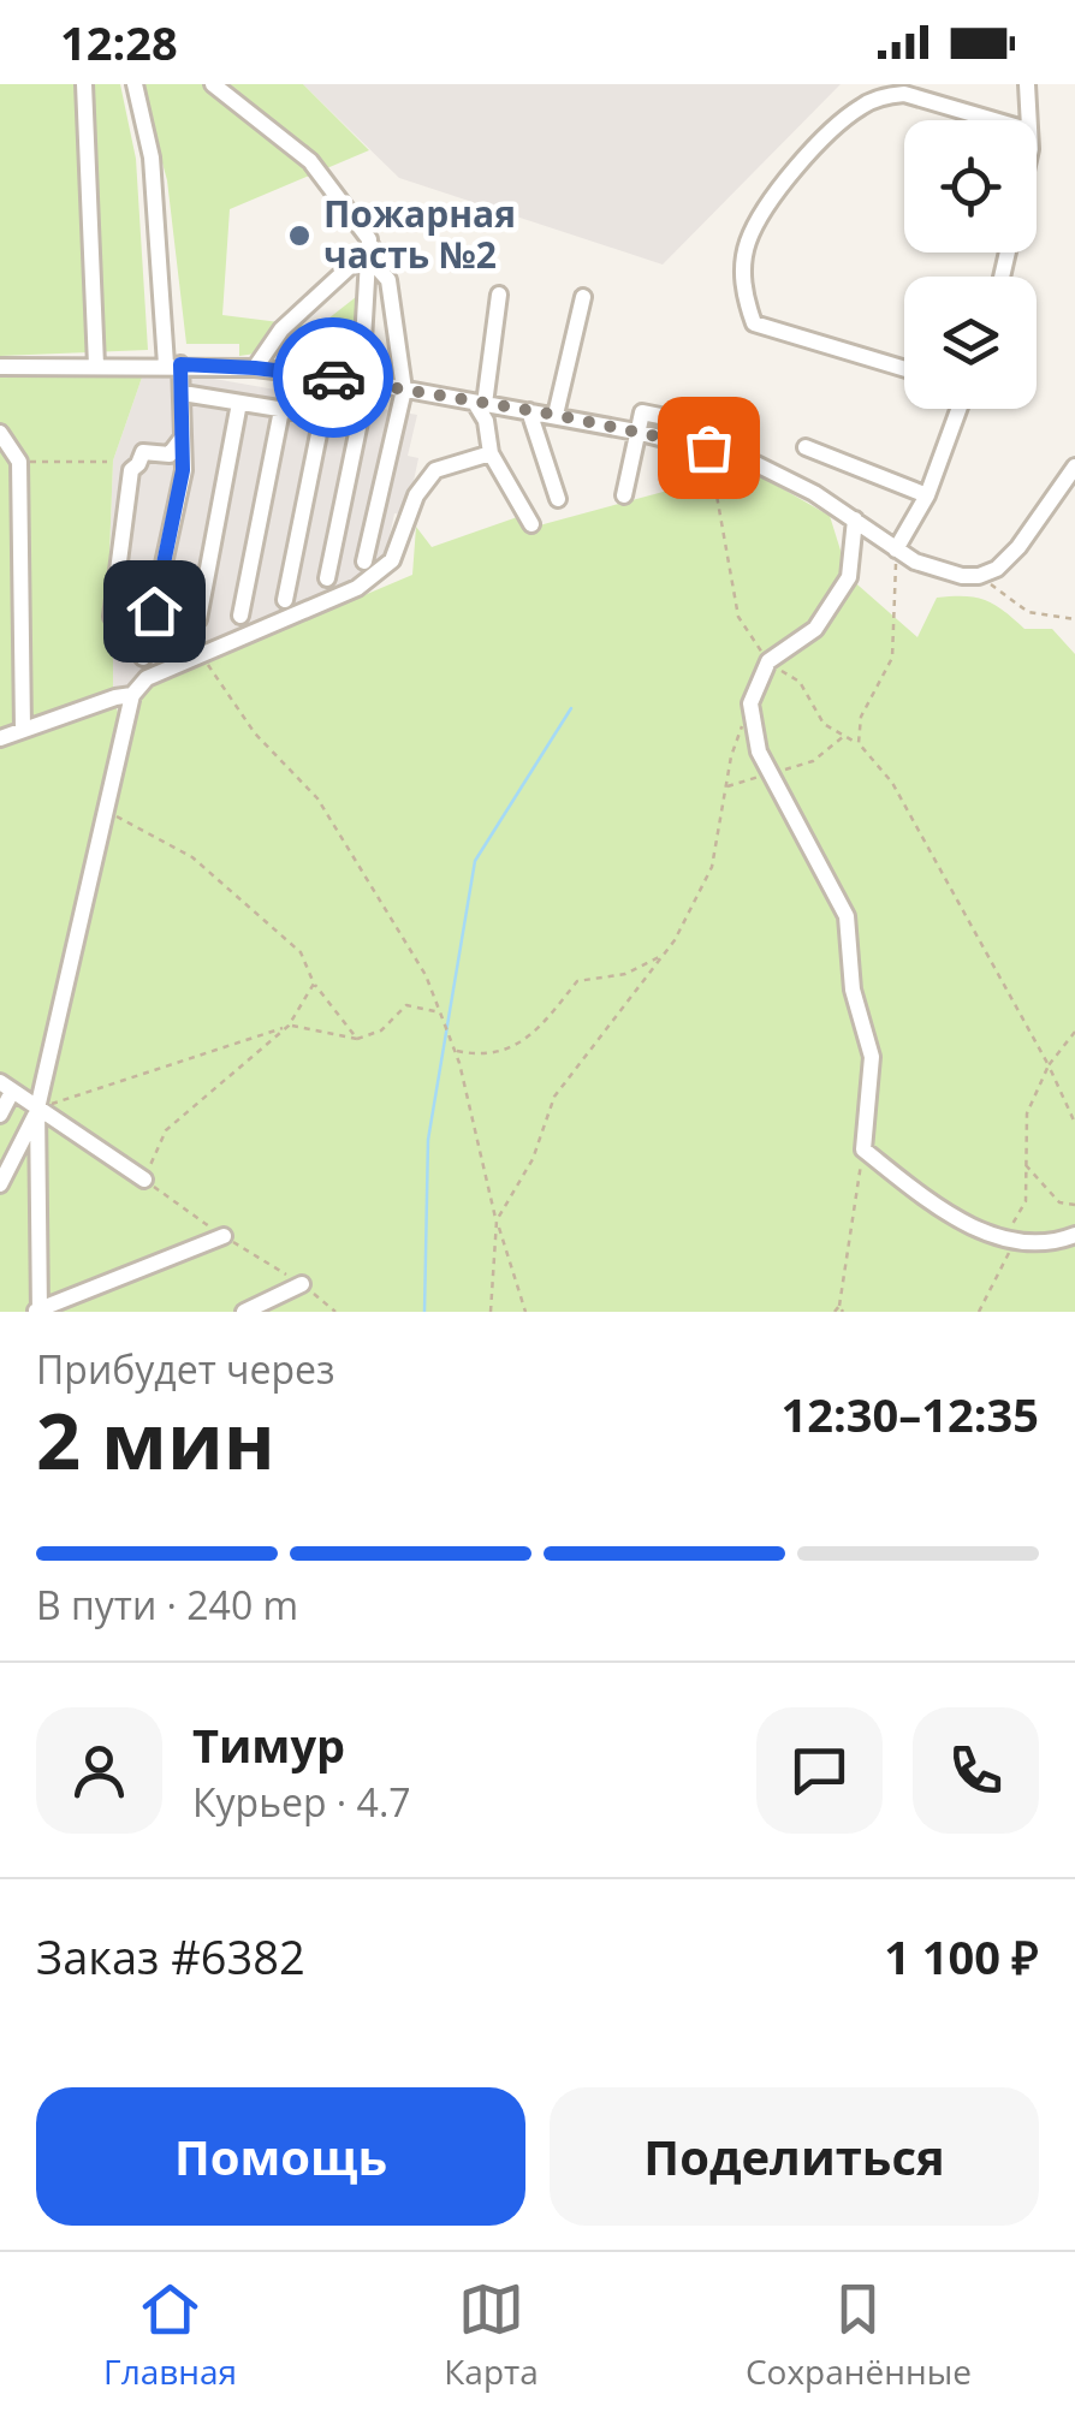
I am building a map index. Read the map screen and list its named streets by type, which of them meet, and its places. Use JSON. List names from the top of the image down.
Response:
{
  "places": ["Пожарная часть №2"],
  "page": {
    "status": "12:28",
    "heading": ["2 мин", "Прибудет через", "12:30–12:35"],
    "panel": [
      "Тимур",
      "Курьер · 4.7",
      "Заказ #6382",
      "1 100 ₽"
    ],
    "bar": "В пути · 240 m",
    "buttons": ["Помощь", "Поделиться"],
    "tabs": ["Главная", "Карта", "Сохранённые"]
  }
}
